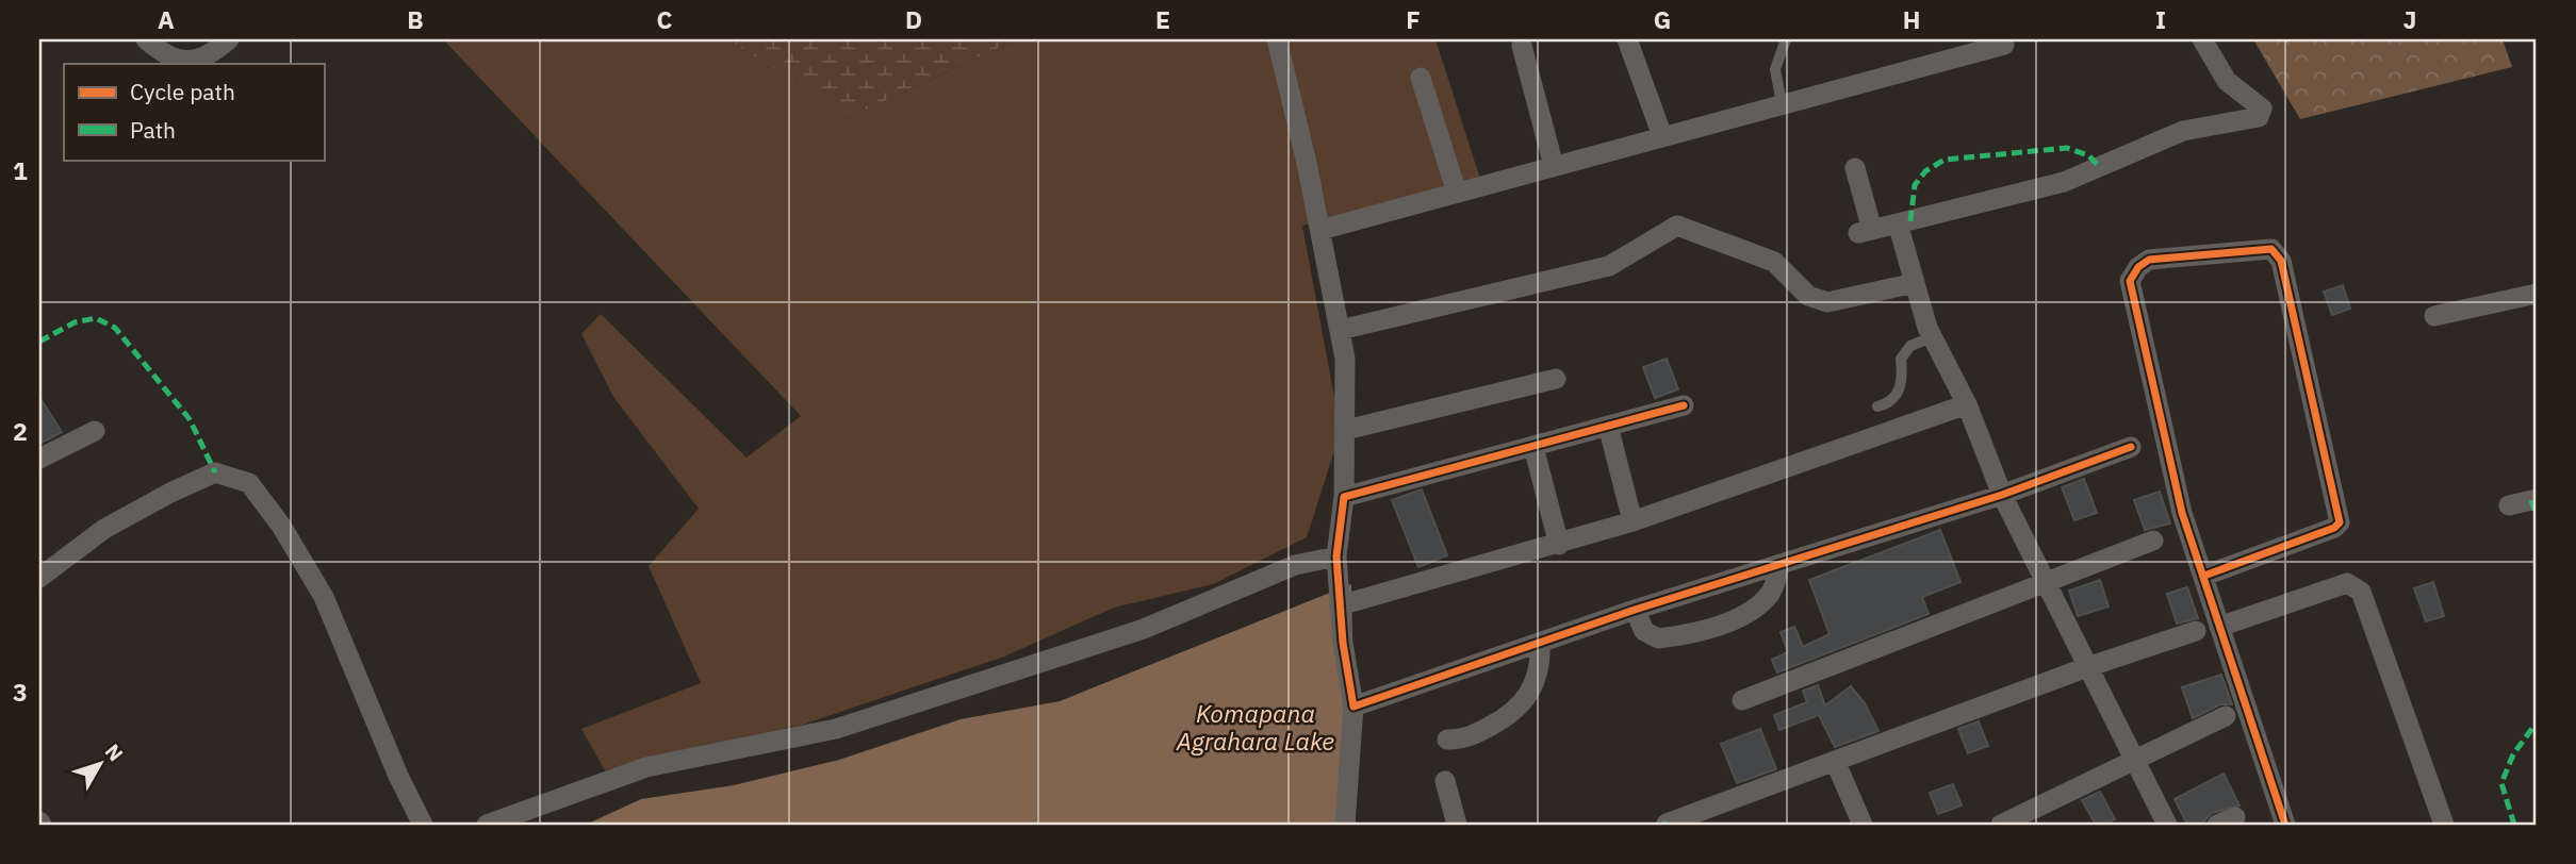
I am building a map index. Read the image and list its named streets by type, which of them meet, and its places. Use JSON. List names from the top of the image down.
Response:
{
  "water": ["Komapana Agrahara Lake"],
  "legend": ["Cycle path", "Path"],
  "north": "top right",
  "grid": {
    "columns": [
      "A",
      "B",
      "C",
      "D",
      "E",
      "F",
      "G",
      "H",
      "I",
      "J"
    ],
    "rows": ["1", "2", "3"]
  }
}
